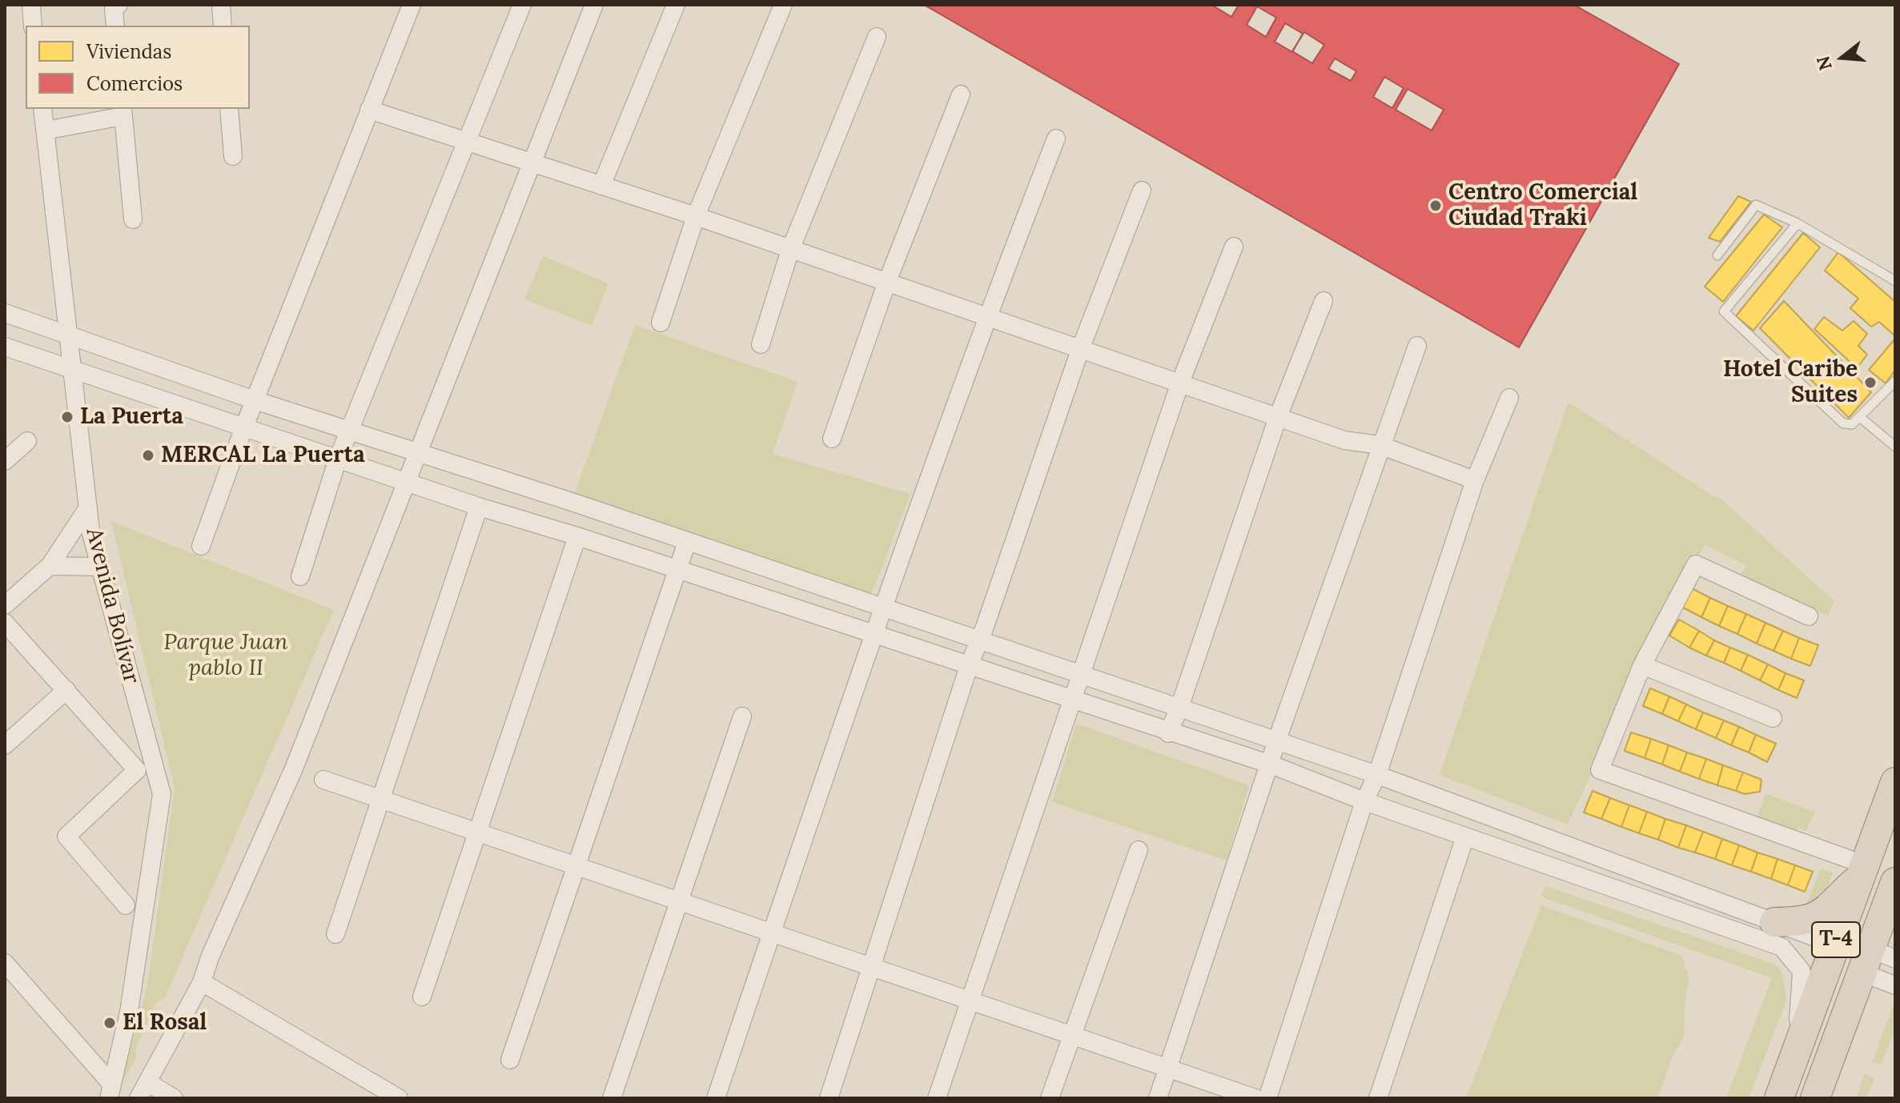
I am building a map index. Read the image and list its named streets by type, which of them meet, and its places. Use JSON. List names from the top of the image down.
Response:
{
  "streets": {
    "highway": ["T-4"],
    "street": ["Avenida Bolívar"]
  },
  "parks": ["Parque Juan pablo II"],
  "places": [
    "Centro Comercial Ciudad Traki",
    "Hotel Caribe Suites",
    "La Puerta",
    "MERCAL La Puerta",
    "El Rosal"
  ],
  "legend": ["Viviendas", "Comercios"],
  "north": "left"
}
